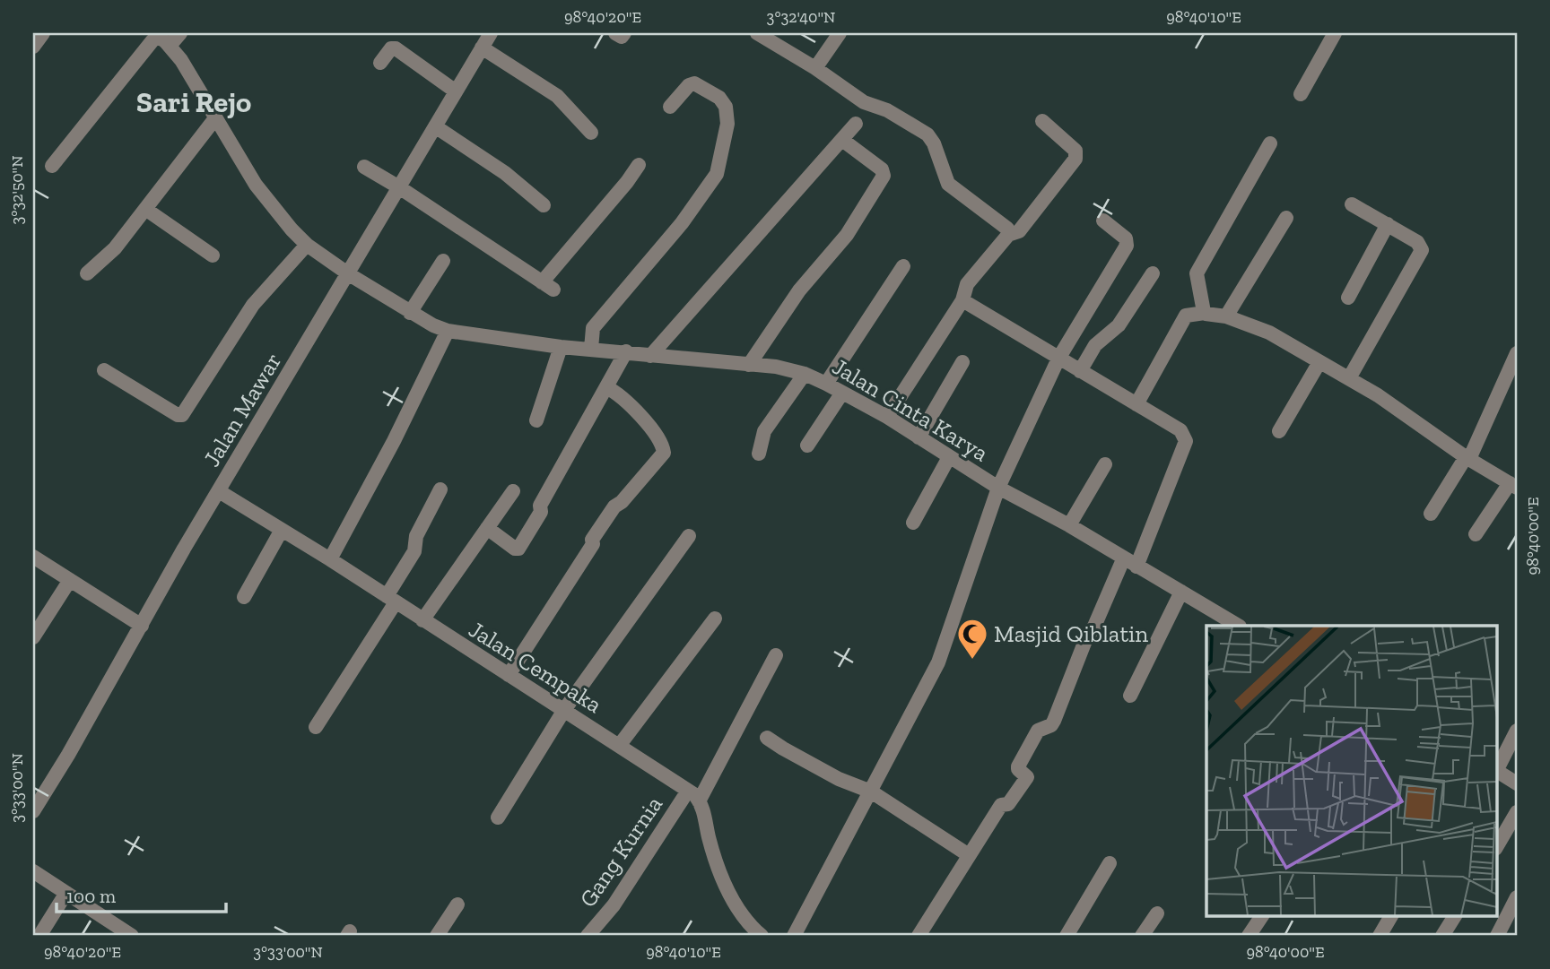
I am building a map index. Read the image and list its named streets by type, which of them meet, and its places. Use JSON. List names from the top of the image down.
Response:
{
  "streets": {
    "street": [
      "Jalan Mawar",
      "Jalan Cinta Karya",
      "Jalan Cempaka",
      "Gang Kurnia"
    ]
  },
  "crossings": [
    ["Jalan Mawar", "Jalan Cinta Karya"],
    ["Jalan Mawar", "Jalan Cempaka"],
    ["Jalan Cempaka", "Gang Kurnia"]
  ],
  "districts": ["Sari Rejo"],
  "places": {
    "mosque": ["Masjid Qiblatin"]
  },
  "scale_bar": "100 m",
  "coordinates": [
    "98°40'20\"E",
    "3°32'40\"N",
    "98°40'10\"E",
    "3°32'50\"N",
    "98°40'00\"E",
    "3°33'00\"N"
  ]
}
